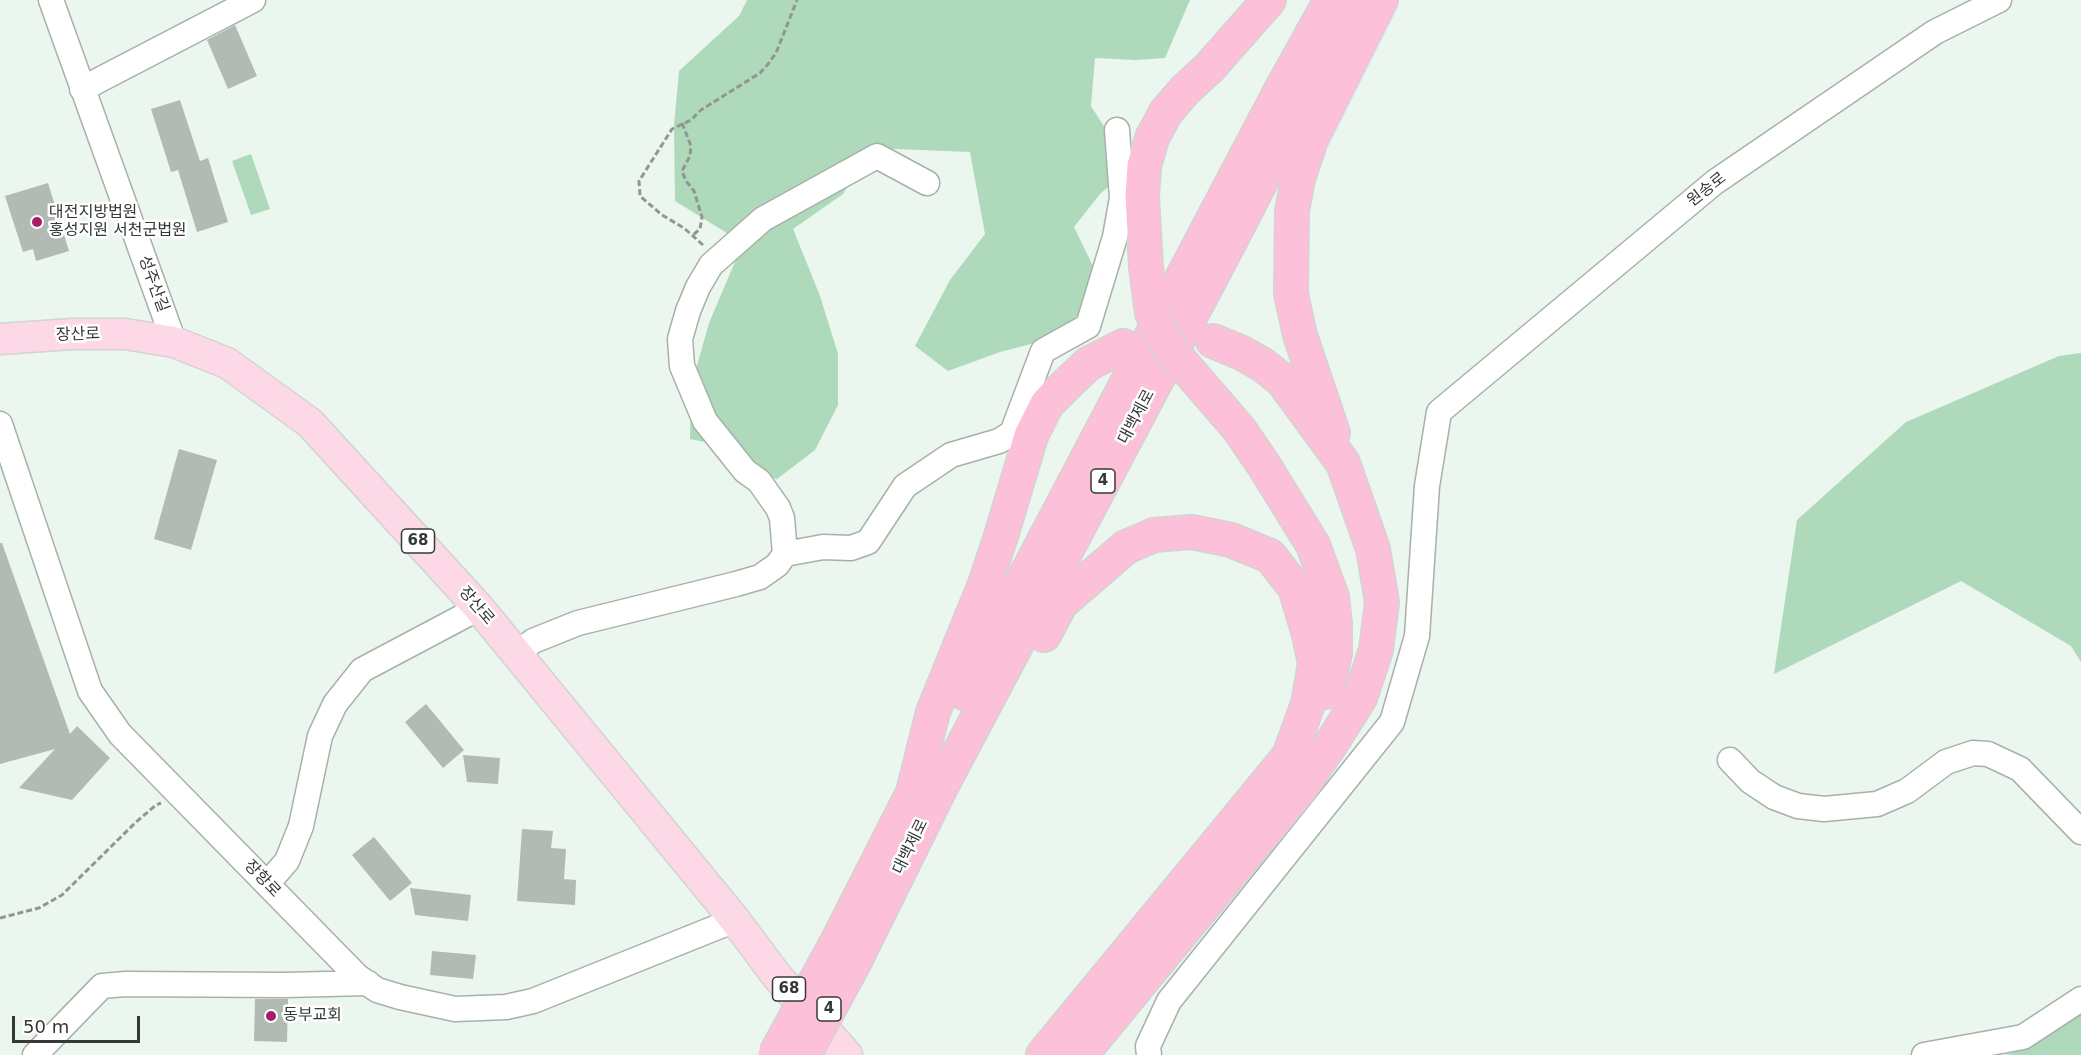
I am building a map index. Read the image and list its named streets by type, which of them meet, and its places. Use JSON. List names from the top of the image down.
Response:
{
  "streets": {
    "highway": ["대백제로", "4"],
    "main road": ["장산로", "68"],
    "street": ["원송로", "성주산길", "장항로"]
  },
  "crossings": [
    ["성주산길", "장산로"],
    ["장산로", "장항로"],
    ["대백제로", "4"]
  ],
  "places": ["대전지방법원 홍성지원 서천군법원", "동부교회"],
  "scale_bar": "50 m"
}
